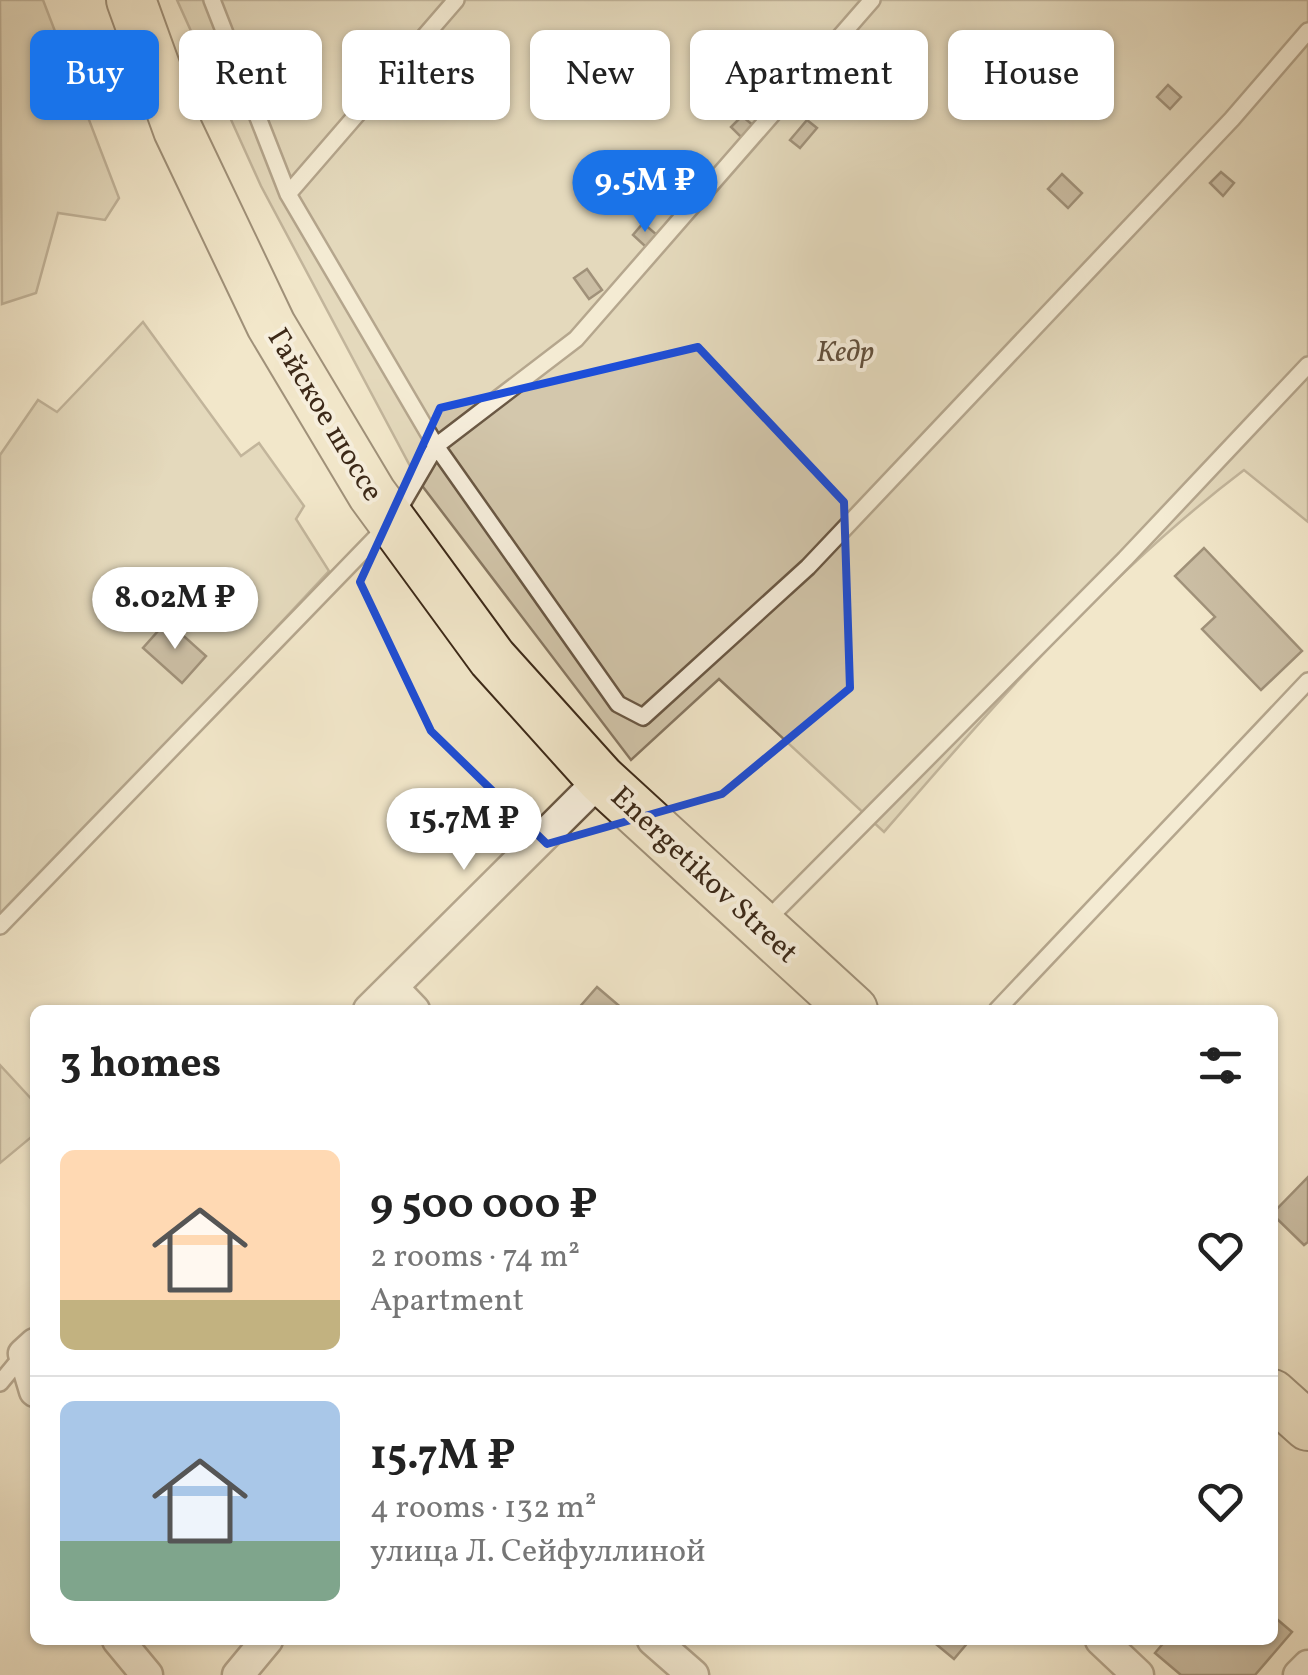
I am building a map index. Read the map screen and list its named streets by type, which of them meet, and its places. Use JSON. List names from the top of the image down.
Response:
{
  "streets": {
    "main road": ["Гайское шоссе", "Energetikov Street"]
  },
  "crossings": [
    ["Гайское шоссе", "Energetikov Street"]
  ],
  "parks": ["Кедр"],
  "page": {
    "chip": [
      "Buy",
      "Rent",
      "Filters",
      "New",
      "Apartment",
      "House"
    ],
    "price": ["9.5M ₽", "8.02M ₽", "15.7M ₽"],
    "heading": "3 homes",
    "list": [
      {
        "name": "9 500 000 ₽",
        "note": "2 rooms · 74 m² · Apartment"
      },
      {
        "name": "15.7M ₽",
        "note": "4 rooms · 132 m² · улица Л. Сейфуллиной"
      }
    ]
  }
}
